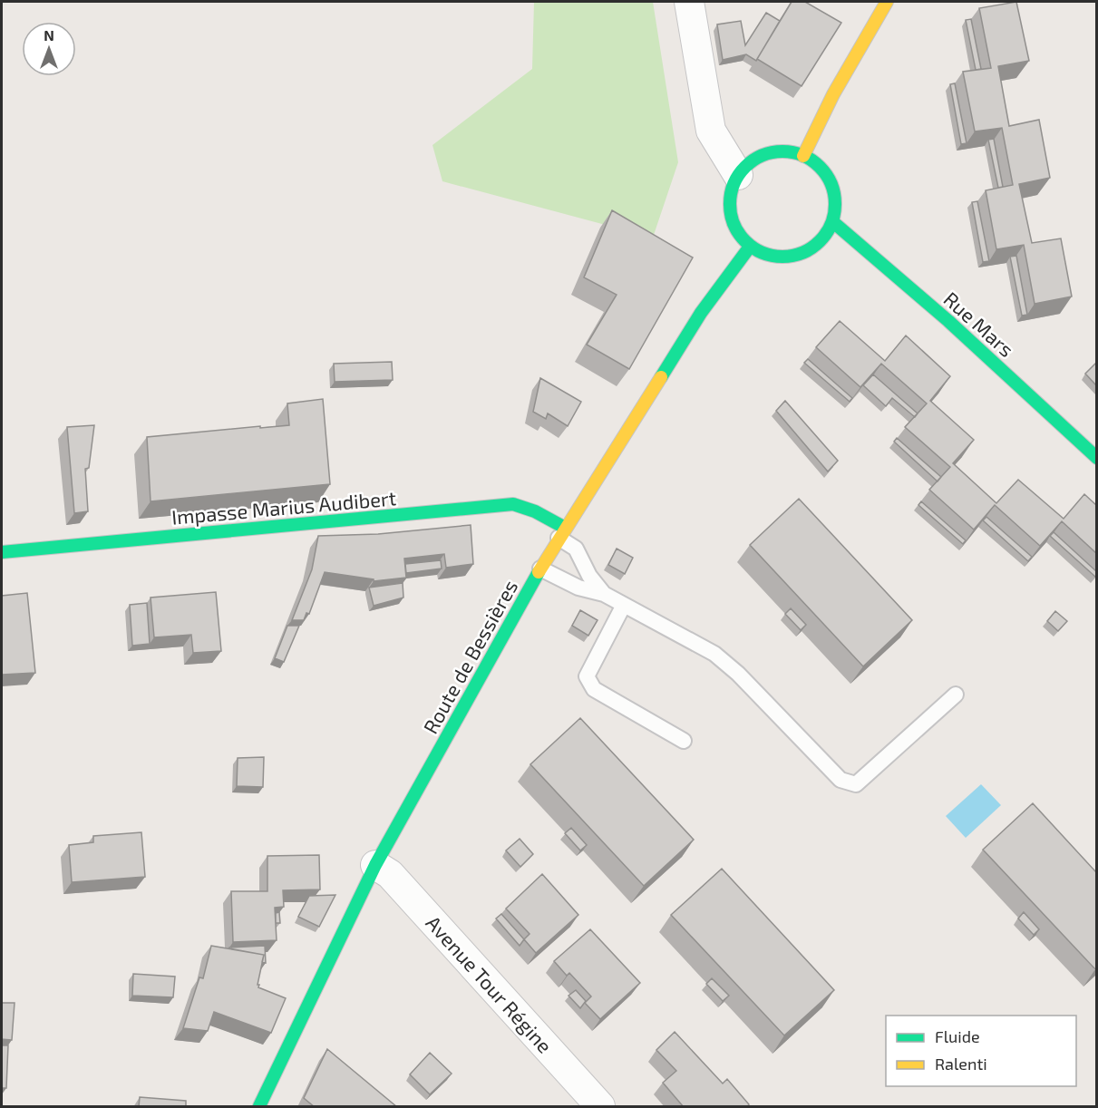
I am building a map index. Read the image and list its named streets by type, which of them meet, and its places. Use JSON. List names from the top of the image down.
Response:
{
  "streets": {
    "main road": ["Rue Mars", "Impasse Marius Audibert", "Route de Bessières"],
    "street": ["Avenue Tour Régine"]
  },
  "crossings": [
    ["Rue Mars", "Route de Bessières"],
    ["Impasse Marius Audibert", "Route de Bessières"],
    ["Route de Bessières", "Avenue Tour Régine"]
  ],
  "legend": ["Fluide", "Ralenti"],
  "north": "top"
}
